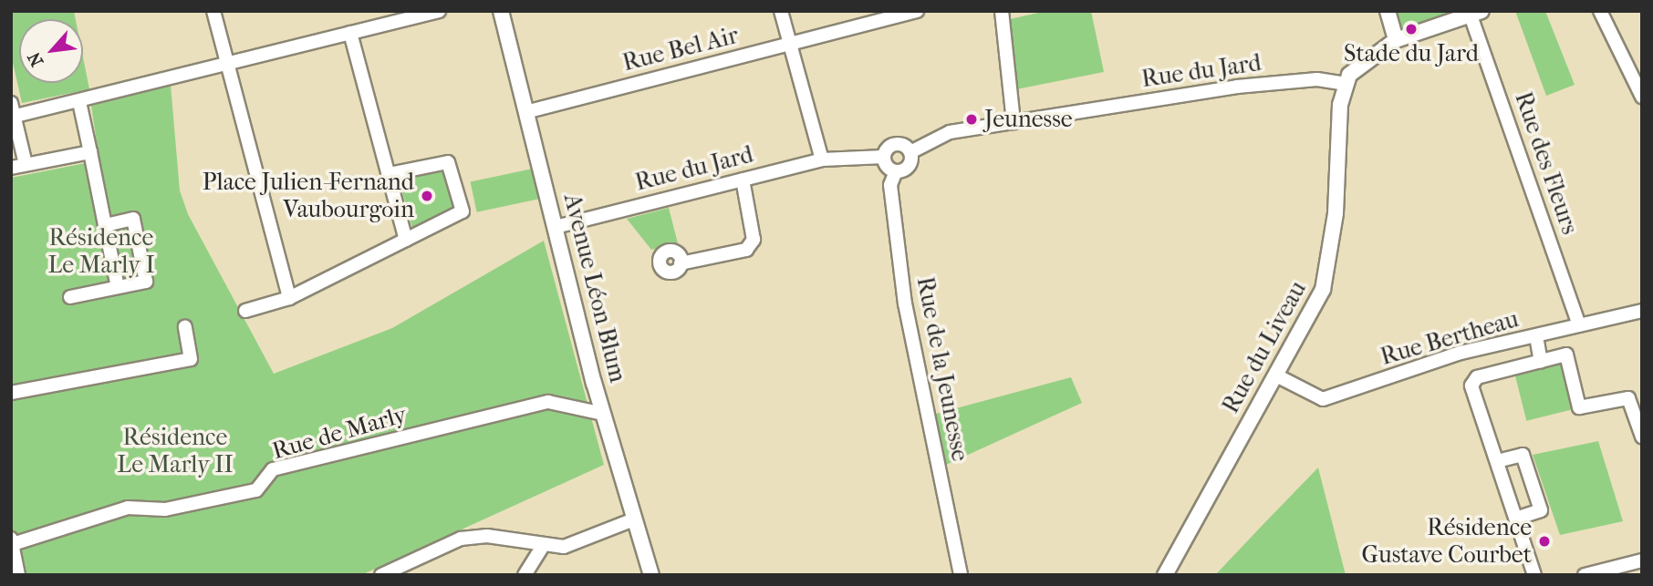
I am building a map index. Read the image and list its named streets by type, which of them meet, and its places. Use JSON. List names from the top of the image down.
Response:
{
  "streets": {
    "street": [
      "Rue Bel Air",
      "Rue du Jard",
      "Rue des Fleurs",
      "Avenue Léon Blum",
      "Rue Bertheau",
      "Rue du Liveau",
      "Rue de la Jeunesse",
      "Rue de Marly"
    ]
  },
  "crossings": [
    ["Rue Bel Air", "Avenue Léon Blum"],
    ["Rue du Jard", "Avenue Léon Blum"],
    ["Rue du Jard", "Rue du Liveau"],
    ["Rue du Jard", "Rue de la Jeunesse"],
    ["Rue des Fleurs", "Rue Bertheau"],
    ["Avenue Léon Blum", "Rue de Marly"],
    ["Rue Bertheau", "Rue du Liveau"]
  ],
  "parks": ["Résidence Le Marly I", "Résidence Le Marly II"],
  "places": [
    "Stade du Jard",
    "Jeunesse",
    "Place Julien-Fernand Vaubourgoin",
    "Résidence Gustave Courbet"
  ],
  "north": "bottom left"
}
